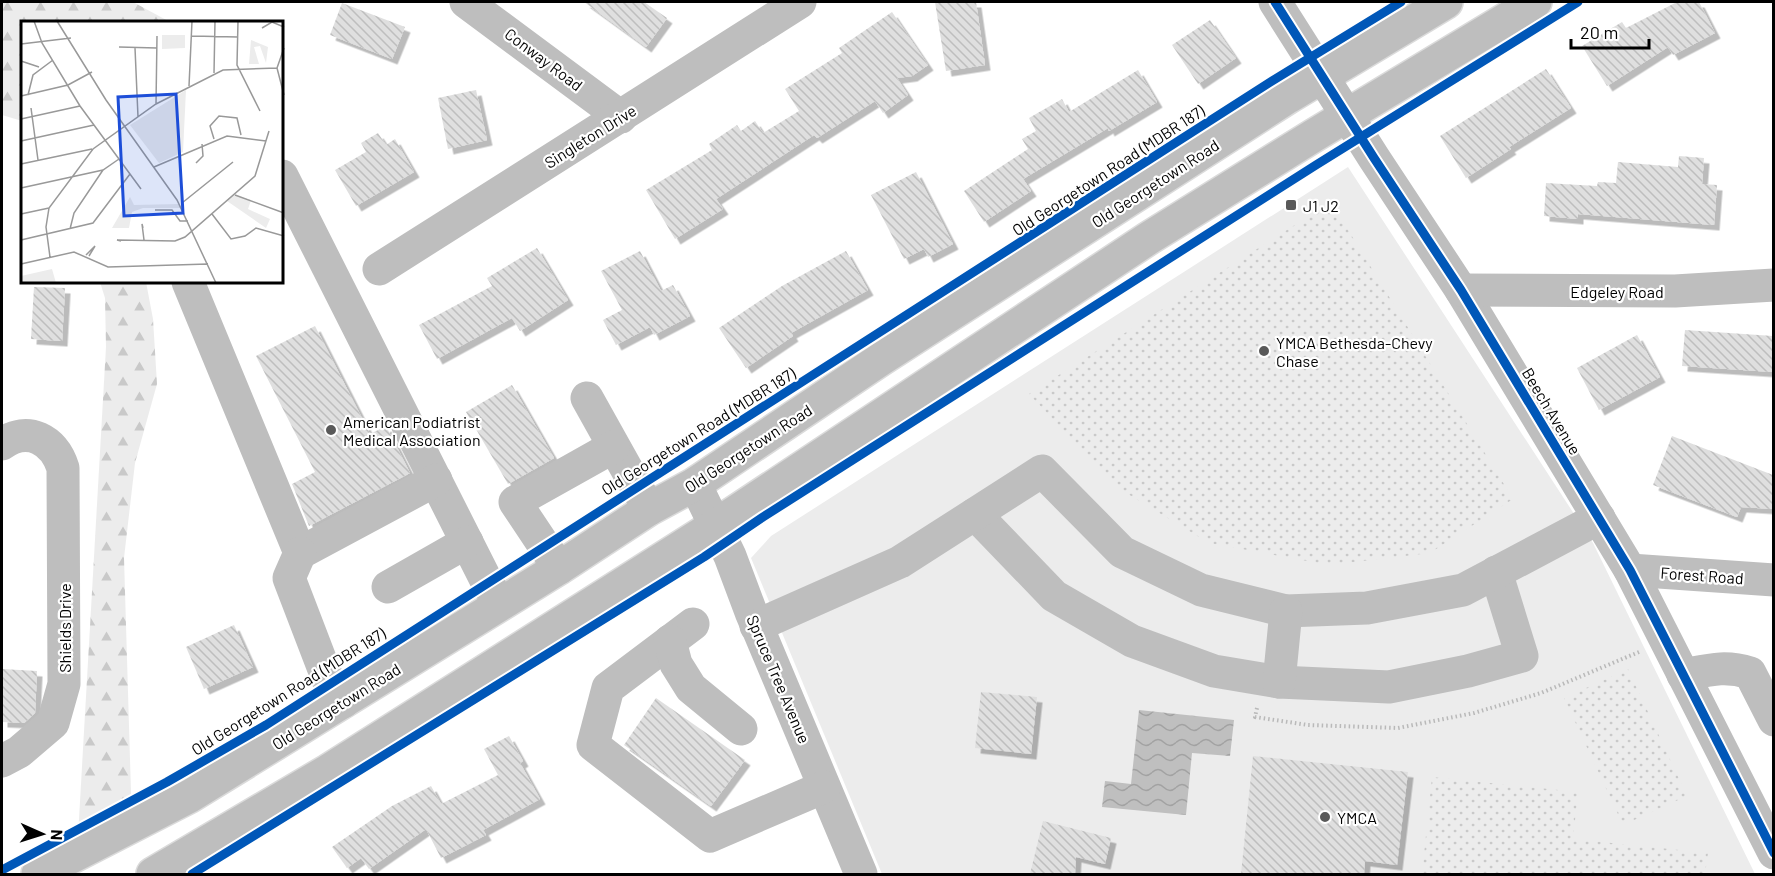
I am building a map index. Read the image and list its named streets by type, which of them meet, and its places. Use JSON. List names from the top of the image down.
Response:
{
  "streets": {
    "main road": [
      "Conway Road",
      "Singleton Drive",
      "Old Georgetown Road",
      "Edgeley Road",
      "Beech Avenue",
      "Forest Road",
      "Shields Drive",
      "Spruce Tree Avenue"
    ],
    "cycle path": ["Old Georgetown Road (MDBR 187)"]
  },
  "crossings": [
    ["Conway Road", "Singleton Drive"],
    ["Old Georgetown Road", "Beech Avenue"],
    ["Old Georgetown Road", "Spruce Tree Avenue"],
    ["Edgeley Road", "Beech Avenue"],
    ["Beech Avenue", "Forest Road"]
  ],
  "places": {
    "transit": ["J1 J2"],
    "other": ["YMCA Bethesda-Chevy Chase", "American Podiatrist Medical Association", "YMCA"]
  },
  "scale_bar": "20 m",
  "north": "right"
}
